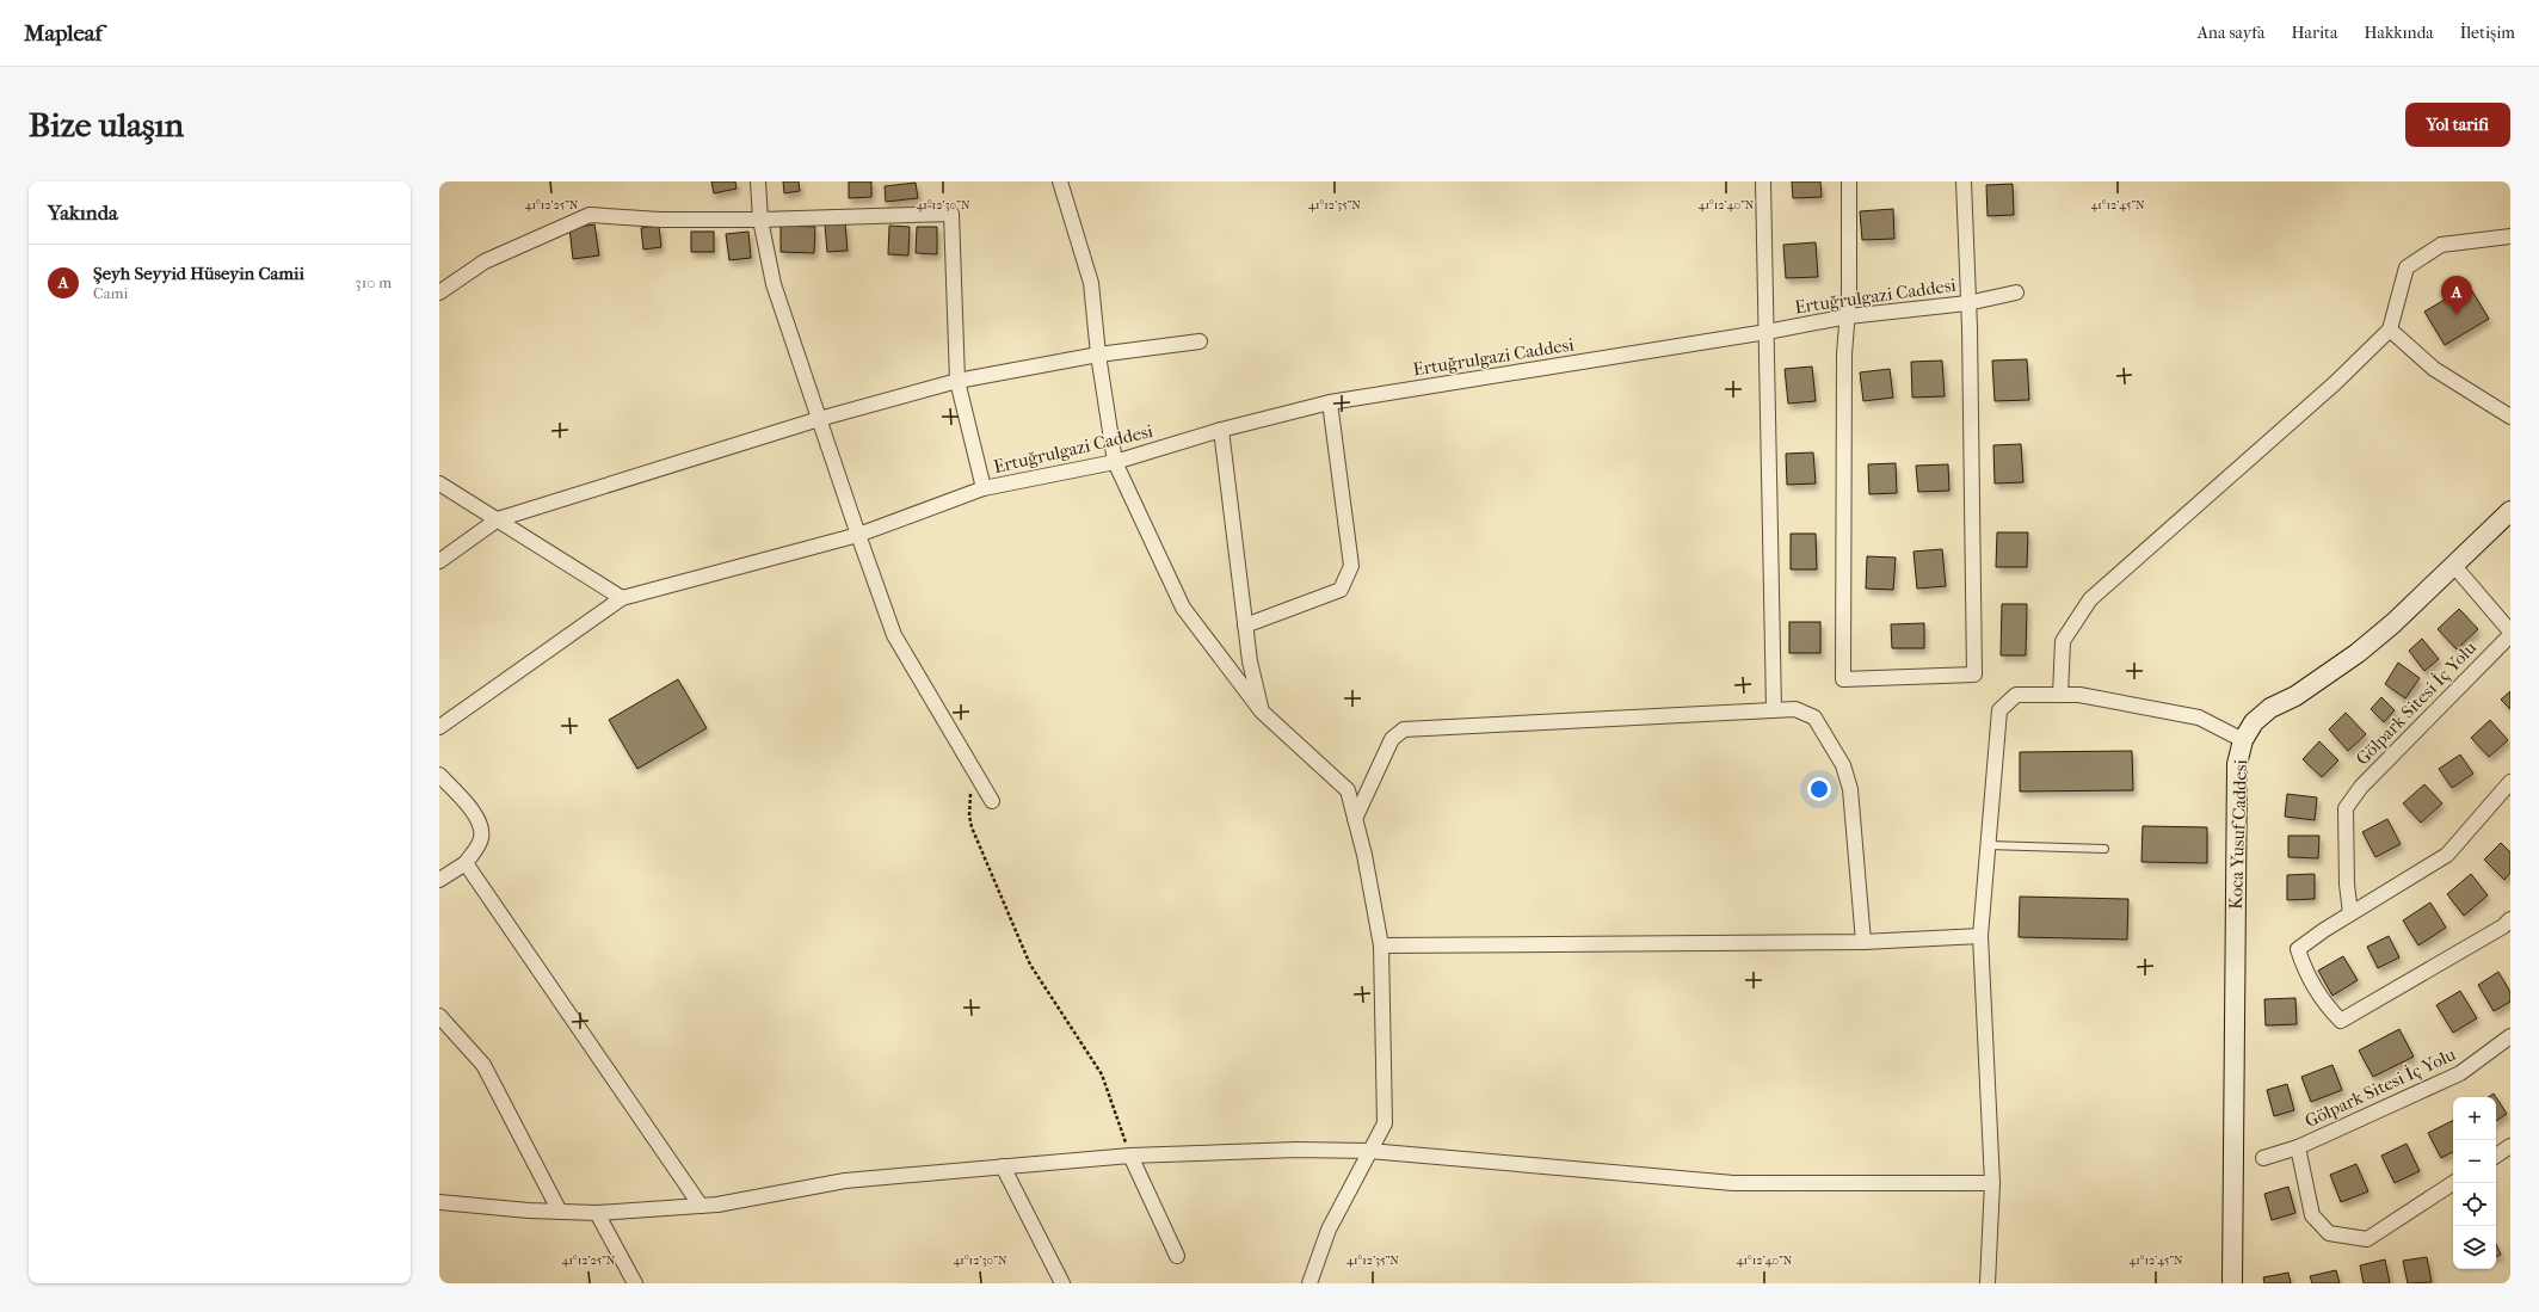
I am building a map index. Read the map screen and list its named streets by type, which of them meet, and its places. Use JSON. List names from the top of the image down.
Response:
{
  "streets": {
    "street": ["Ertuğrulgazi Caddesi", "Gölpark Sitesi İç Yolu", "Koca Yusuf Caddesi"]
  },
  "page": {
    "header": "Mapleaf",
    "nav": [
      "Ana sayfa",
      "Harita",
      "Hakkında",
      "İletişim"
    ],
    "buttons": "Yol tarifi",
    "title": "Bize ulaşın",
    "heading": "Yakında",
    "list": [
      {
        "mark": "A",
        "name": "Şeyh Seyyid Hüseyin Camii",
        "note": "Cami",
        "value": "310 m"
      }
    ],
    "pins": "A",
    "map_buttons": ["+", "−"]
  },
  "coordinates": [
    "41°12'25\"N",
    "41°12'30\"N",
    "41°12'35\"N",
    "41°12'40\"N",
    "41°12'45\"N"
  ]
}
